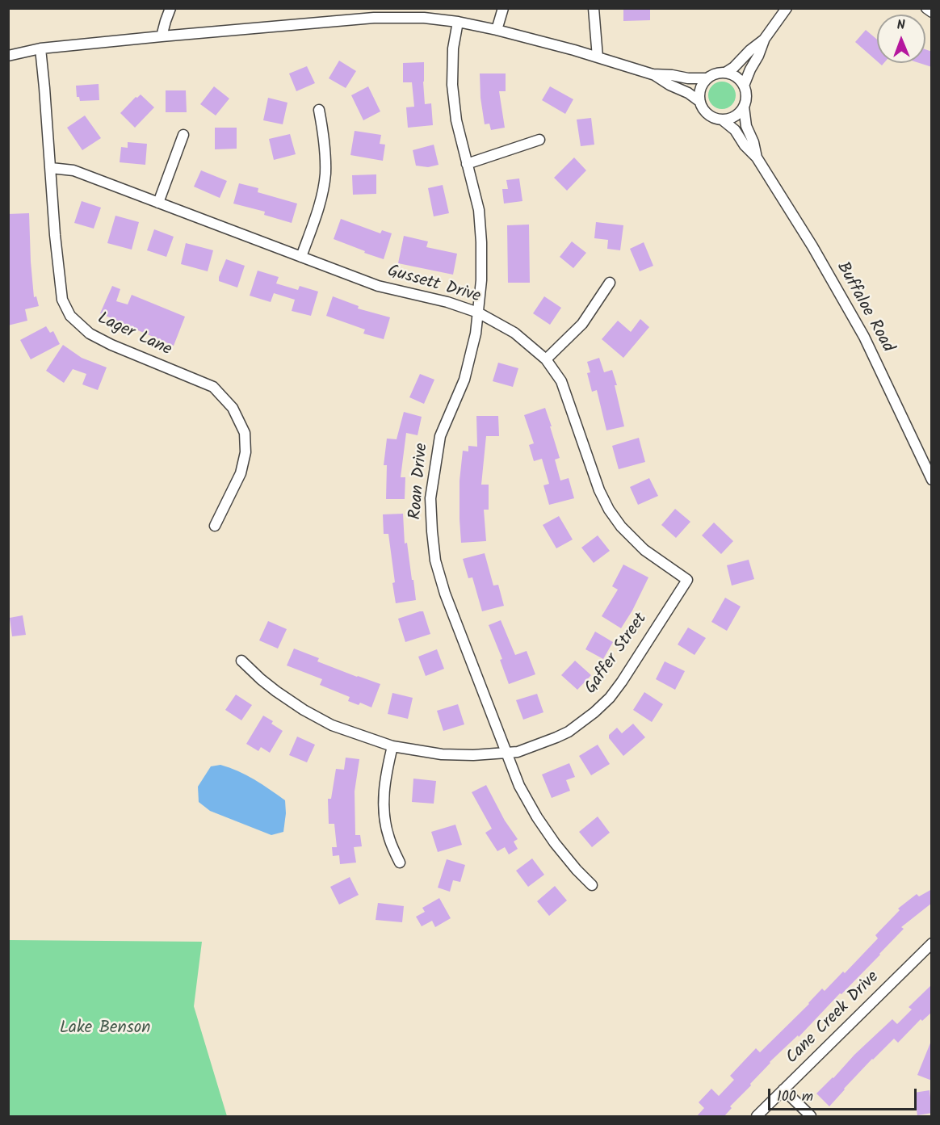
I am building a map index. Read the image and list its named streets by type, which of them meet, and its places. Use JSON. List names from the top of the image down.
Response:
{
  "streets": {
    "street": [
      "Gussett Drive",
      "Buffaloe Road",
      "Lager Lane",
      "Roan Drive",
      "Gaffer Street",
      "Cane Creek Drive"
    ]
  },
  "crossings": [
    ["Gussett Drive", "Lager Lane"],
    ["Gussett Drive", "Roan Drive"],
    ["Gussett Drive", "Gaffer Street"],
    ["Roan Drive", "Gaffer Street"]
  ],
  "parks": ["Lake Benson"],
  "scale_bar": "100 m",
  "north": "top"
}
